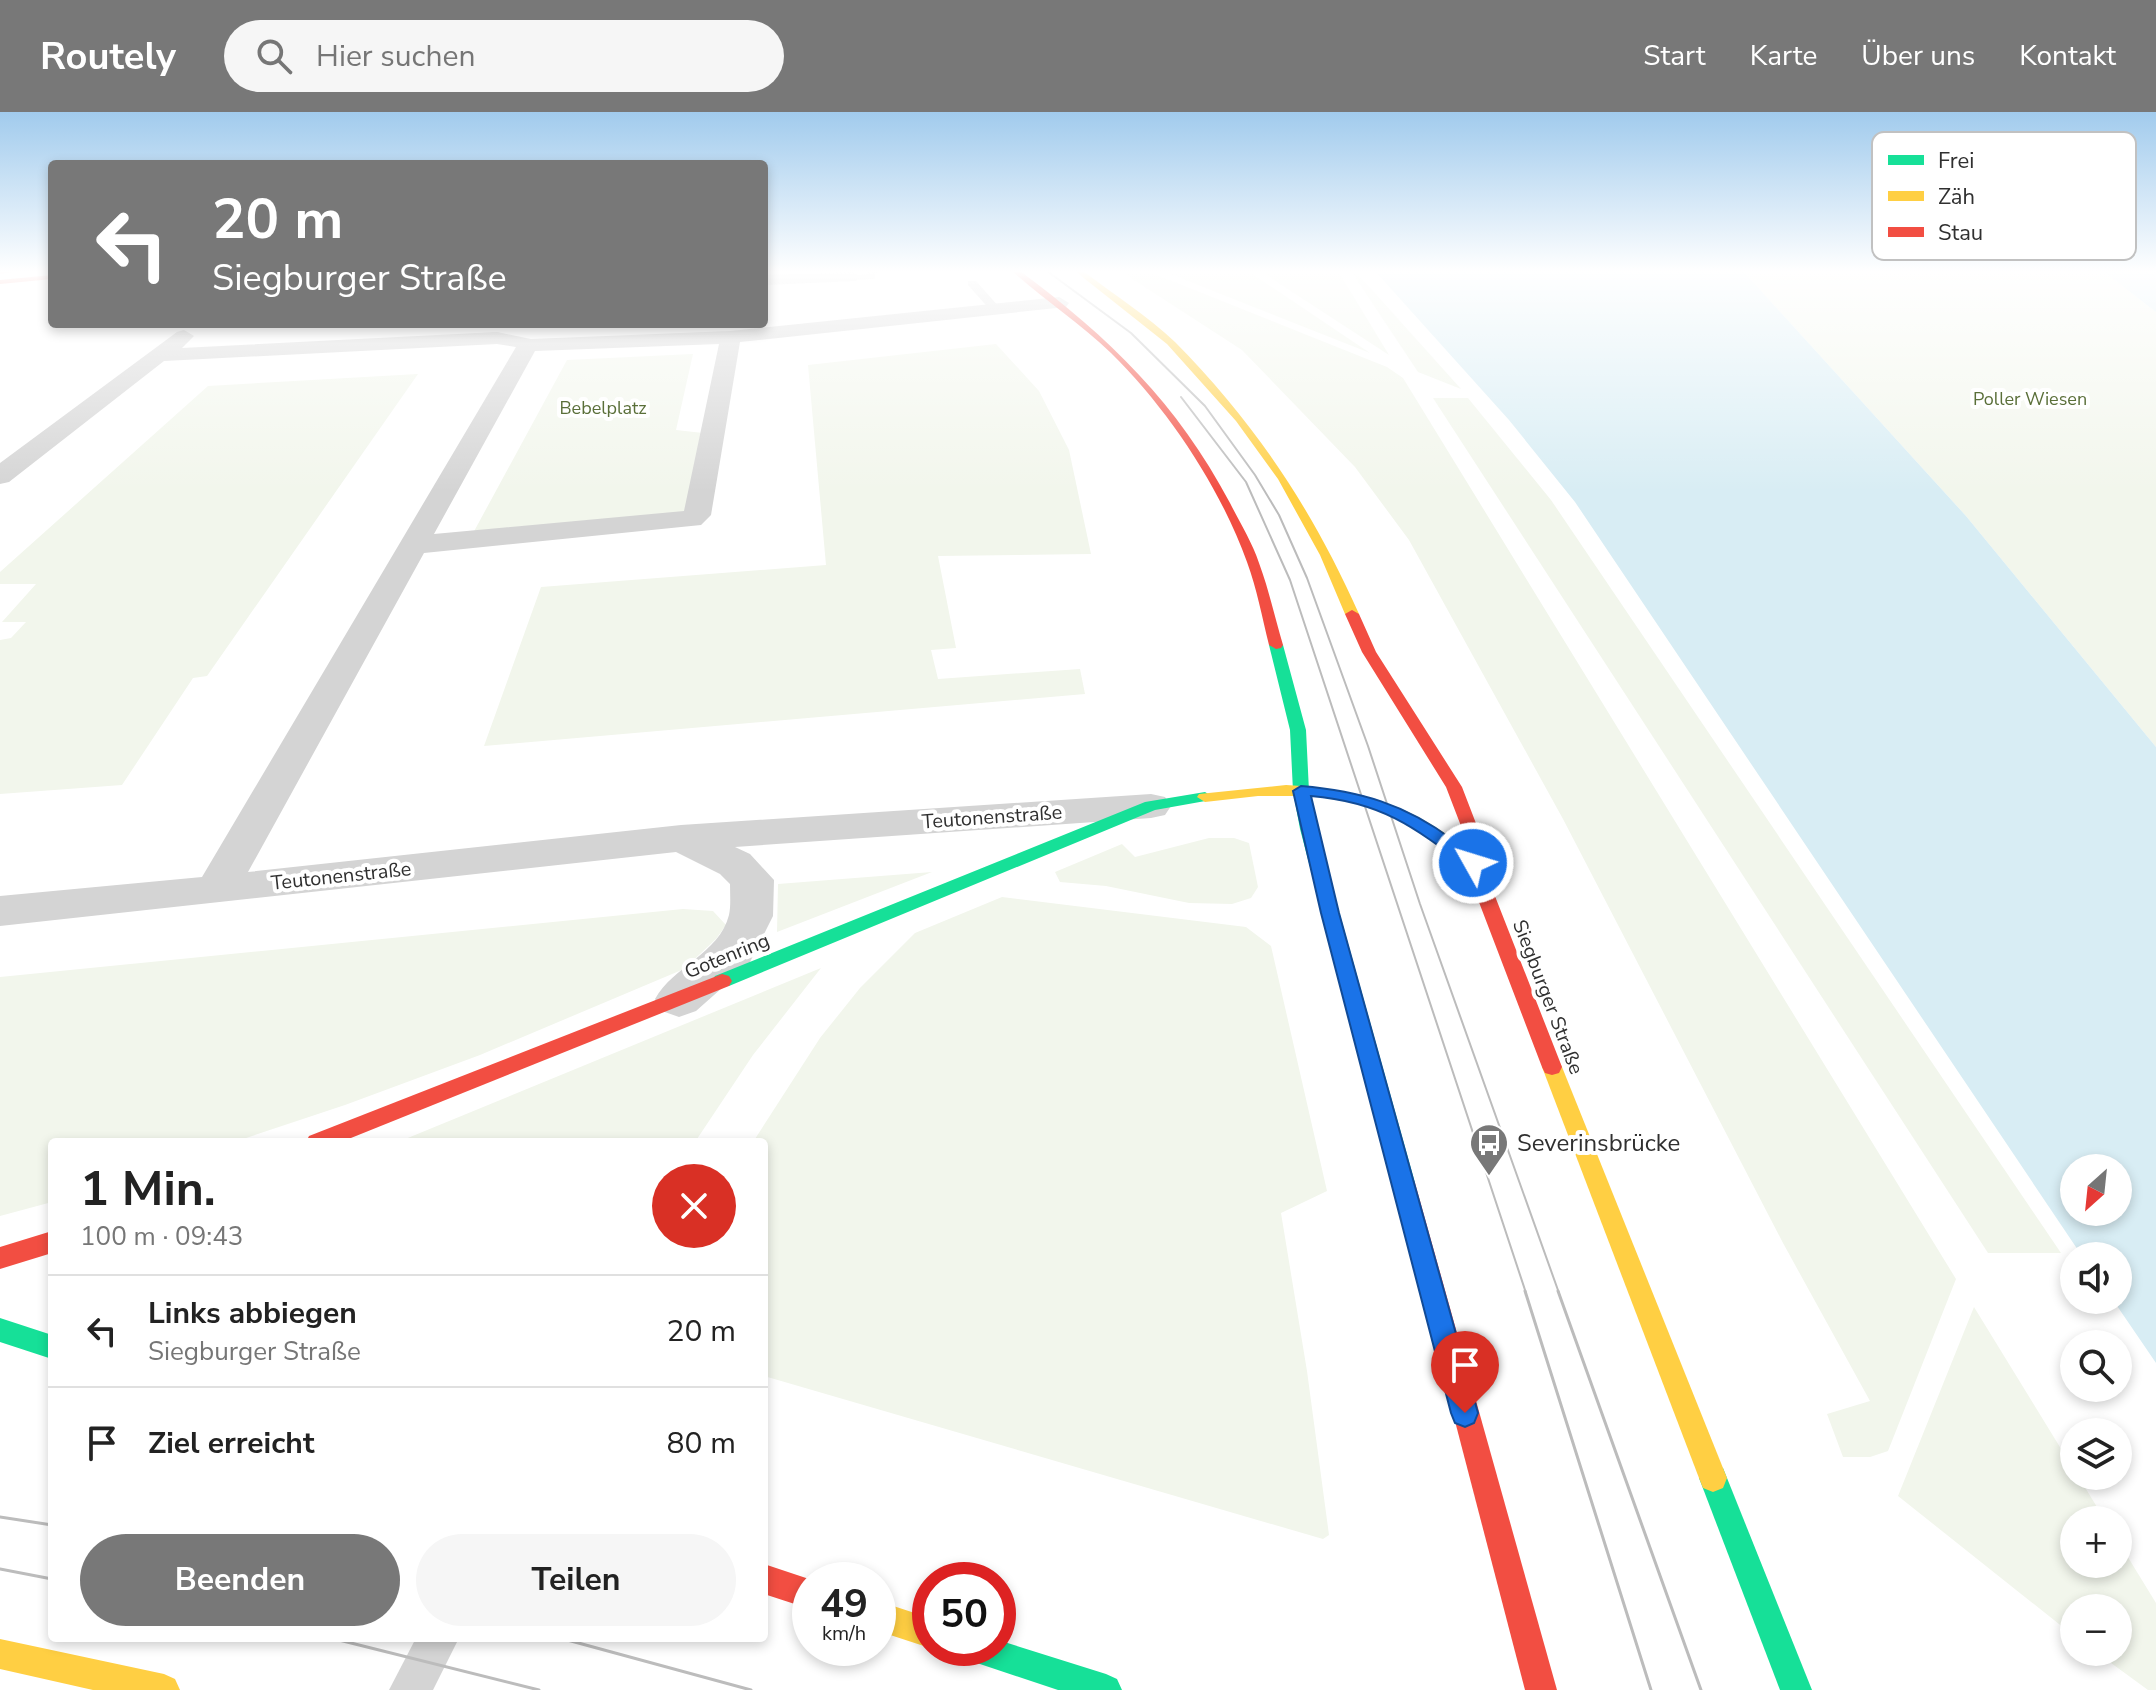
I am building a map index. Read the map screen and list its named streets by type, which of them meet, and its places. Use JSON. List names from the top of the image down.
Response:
{
  "streets": {
    "main road": ["Teutonenstraße", "Gotenring", "Siegburger Straße"]
  },
  "crossings": [
    ["Teutonenstraße", "Gotenring"]
  ],
  "parks": ["Poller Wiesen", "Bebelplatz"],
  "places": {
    "bus stop": ["Severinsbrücke"]
  },
  "legend": ["Frei", "Zäh", "Stau"],
  "north": "bottom left",
  "page": {
    "header": "Routely",
    "search": "Hier suchen",
    "nav": [
      "Start",
      "Karte",
      "Über uns",
      "Kontakt"
    ],
    "turn": ["20 m", "Siegburger Straße"],
    "heading": ["1 Min.", "100 m · 09:43"],
    "map_buttons": ["+", "−"],
    "list": [
      {
        "name": "Links abbiegen",
        "note": "Siegburger Straße",
        "value": "20 m"
      },
      {
        "name": "Ziel erreicht",
        "value": "80 m"
      }
    ],
    "buttons": ["Beenden", "Teilen"],
    "speed": "49 km/h",
    "limit": "50"
  }
}
